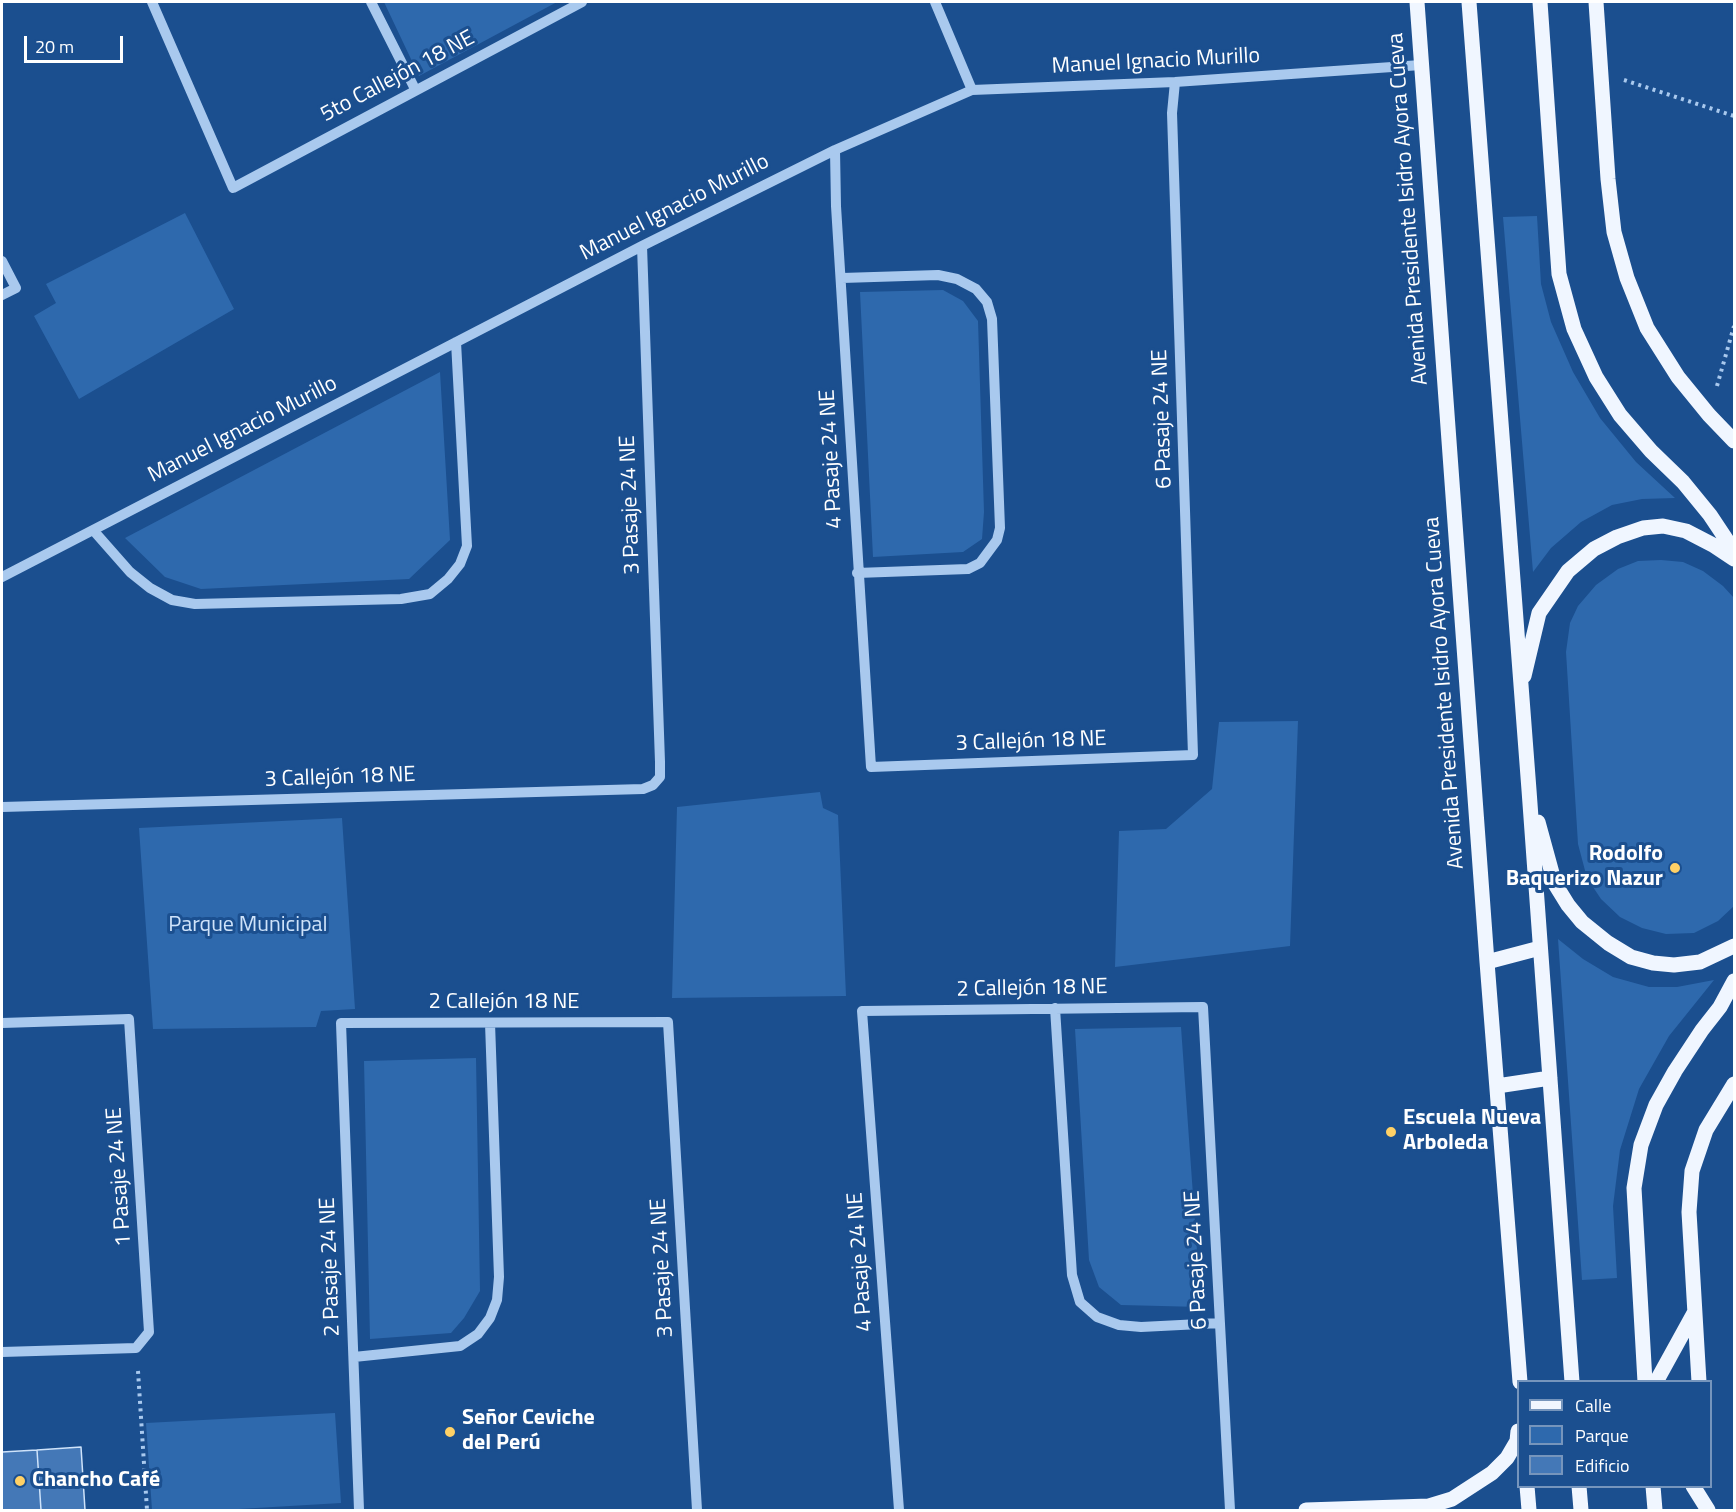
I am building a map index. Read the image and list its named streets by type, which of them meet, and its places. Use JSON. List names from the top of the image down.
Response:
{
  "streets": {
    "main road": ["Avenida Presidente Isidro Ayora Cueva"],
    "street": [
      "Manuel Ignacio Murillo",
      "5to Callejón 18 NE",
      "6 Pasaje 24 NE",
      "4 Pasaje 24 NE",
      "3 Pasaje 24 NE",
      "3 Callejón 18 NE",
      "2 Callejón 18 NE",
      "1 Pasaje 24 NE",
      "2 Pasaje 24 NE"
    ]
  },
  "crossings": [
    ["Manuel Ignacio Murillo", "Avenida Presidente Isidro Ayora Cueva"],
    ["Manuel Ignacio Murillo", "6 Pasaje 24 NE"],
    ["Manuel Ignacio Murillo", "4 Pasaje 24 NE"],
    ["Manuel Ignacio Murillo", "3 Pasaje 24 NE"],
    ["6 Pasaje 24 NE", "3 Callejón 18 NE"],
    ["6 Pasaje 24 NE", "2 Callejón 18 NE"],
    ["4 Pasaje 24 NE", "3 Callejón 18 NE"],
    ["4 Pasaje 24 NE", "2 Callejón 18 NE"],
    ["3 Pasaje 24 NE", "3 Callejón 18 NE"],
    ["3 Pasaje 24 NE", "2 Callejón 18 NE"],
    ["2 Callejón 18 NE", "2 Pasaje 24 NE"]
  ],
  "parks": ["Parque Municipal"],
  "places": [
    "Rodolfo Baquerizo Nazur",
    "Escuela Nueva Arboleda",
    "Señor Ceviche del Perú",
    "Chancho Café"
  ],
  "legend": ["Calle", "Parque", "Edificio"],
  "scale_bar": "20 m"
}
